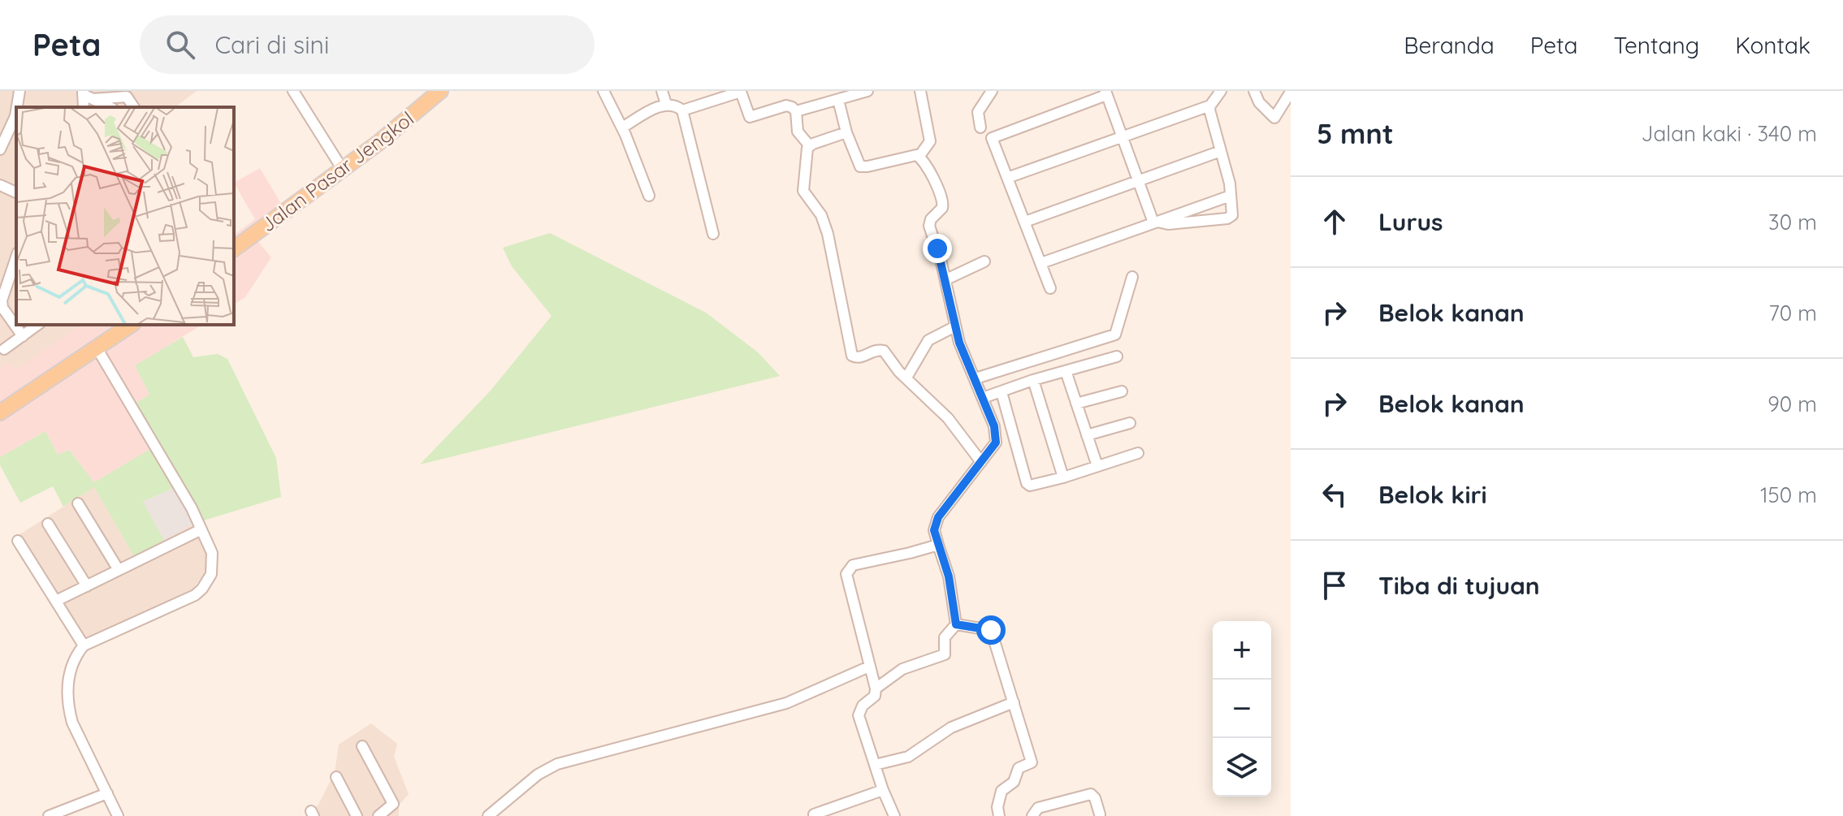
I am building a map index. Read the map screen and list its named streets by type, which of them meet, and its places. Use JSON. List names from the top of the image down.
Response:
{
  "streets": {
    "main road": ["Jalan Pasar Jengkol"]
  },
  "page": {
    "header": "Peta",
    "search": "Cari di sini",
    "nav": [
      "Beranda",
      "Peta",
      "Tentang",
      "Kontak"
    ],
    "heading": ["5 mnt", "Jalan kaki · 340 m"],
    "list": [
      ["Lurus", "30 m"],
      ["Belok kanan", "70 m"],
      ["Belok kanan", "90 m"],
      ["Belok kiri", "150 m"],
      "Tiba di tujuan"
    ],
    "map_buttons": ["+", "−"]
  }
}
